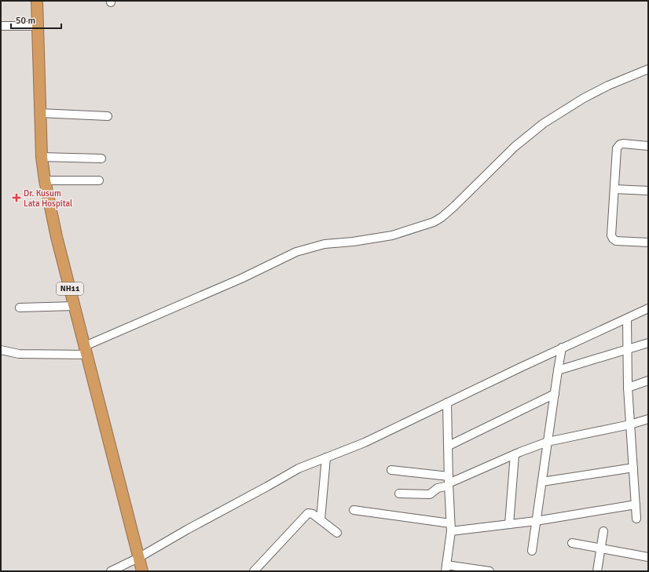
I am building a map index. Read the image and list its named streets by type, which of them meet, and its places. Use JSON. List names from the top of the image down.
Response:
{
  "streets": {
    "highway": ["NH11"]
  },
  "places": {
    "health": ["Dr. Kusum Lata Hospital"]
  },
  "scale_bar": "50 m"
}
